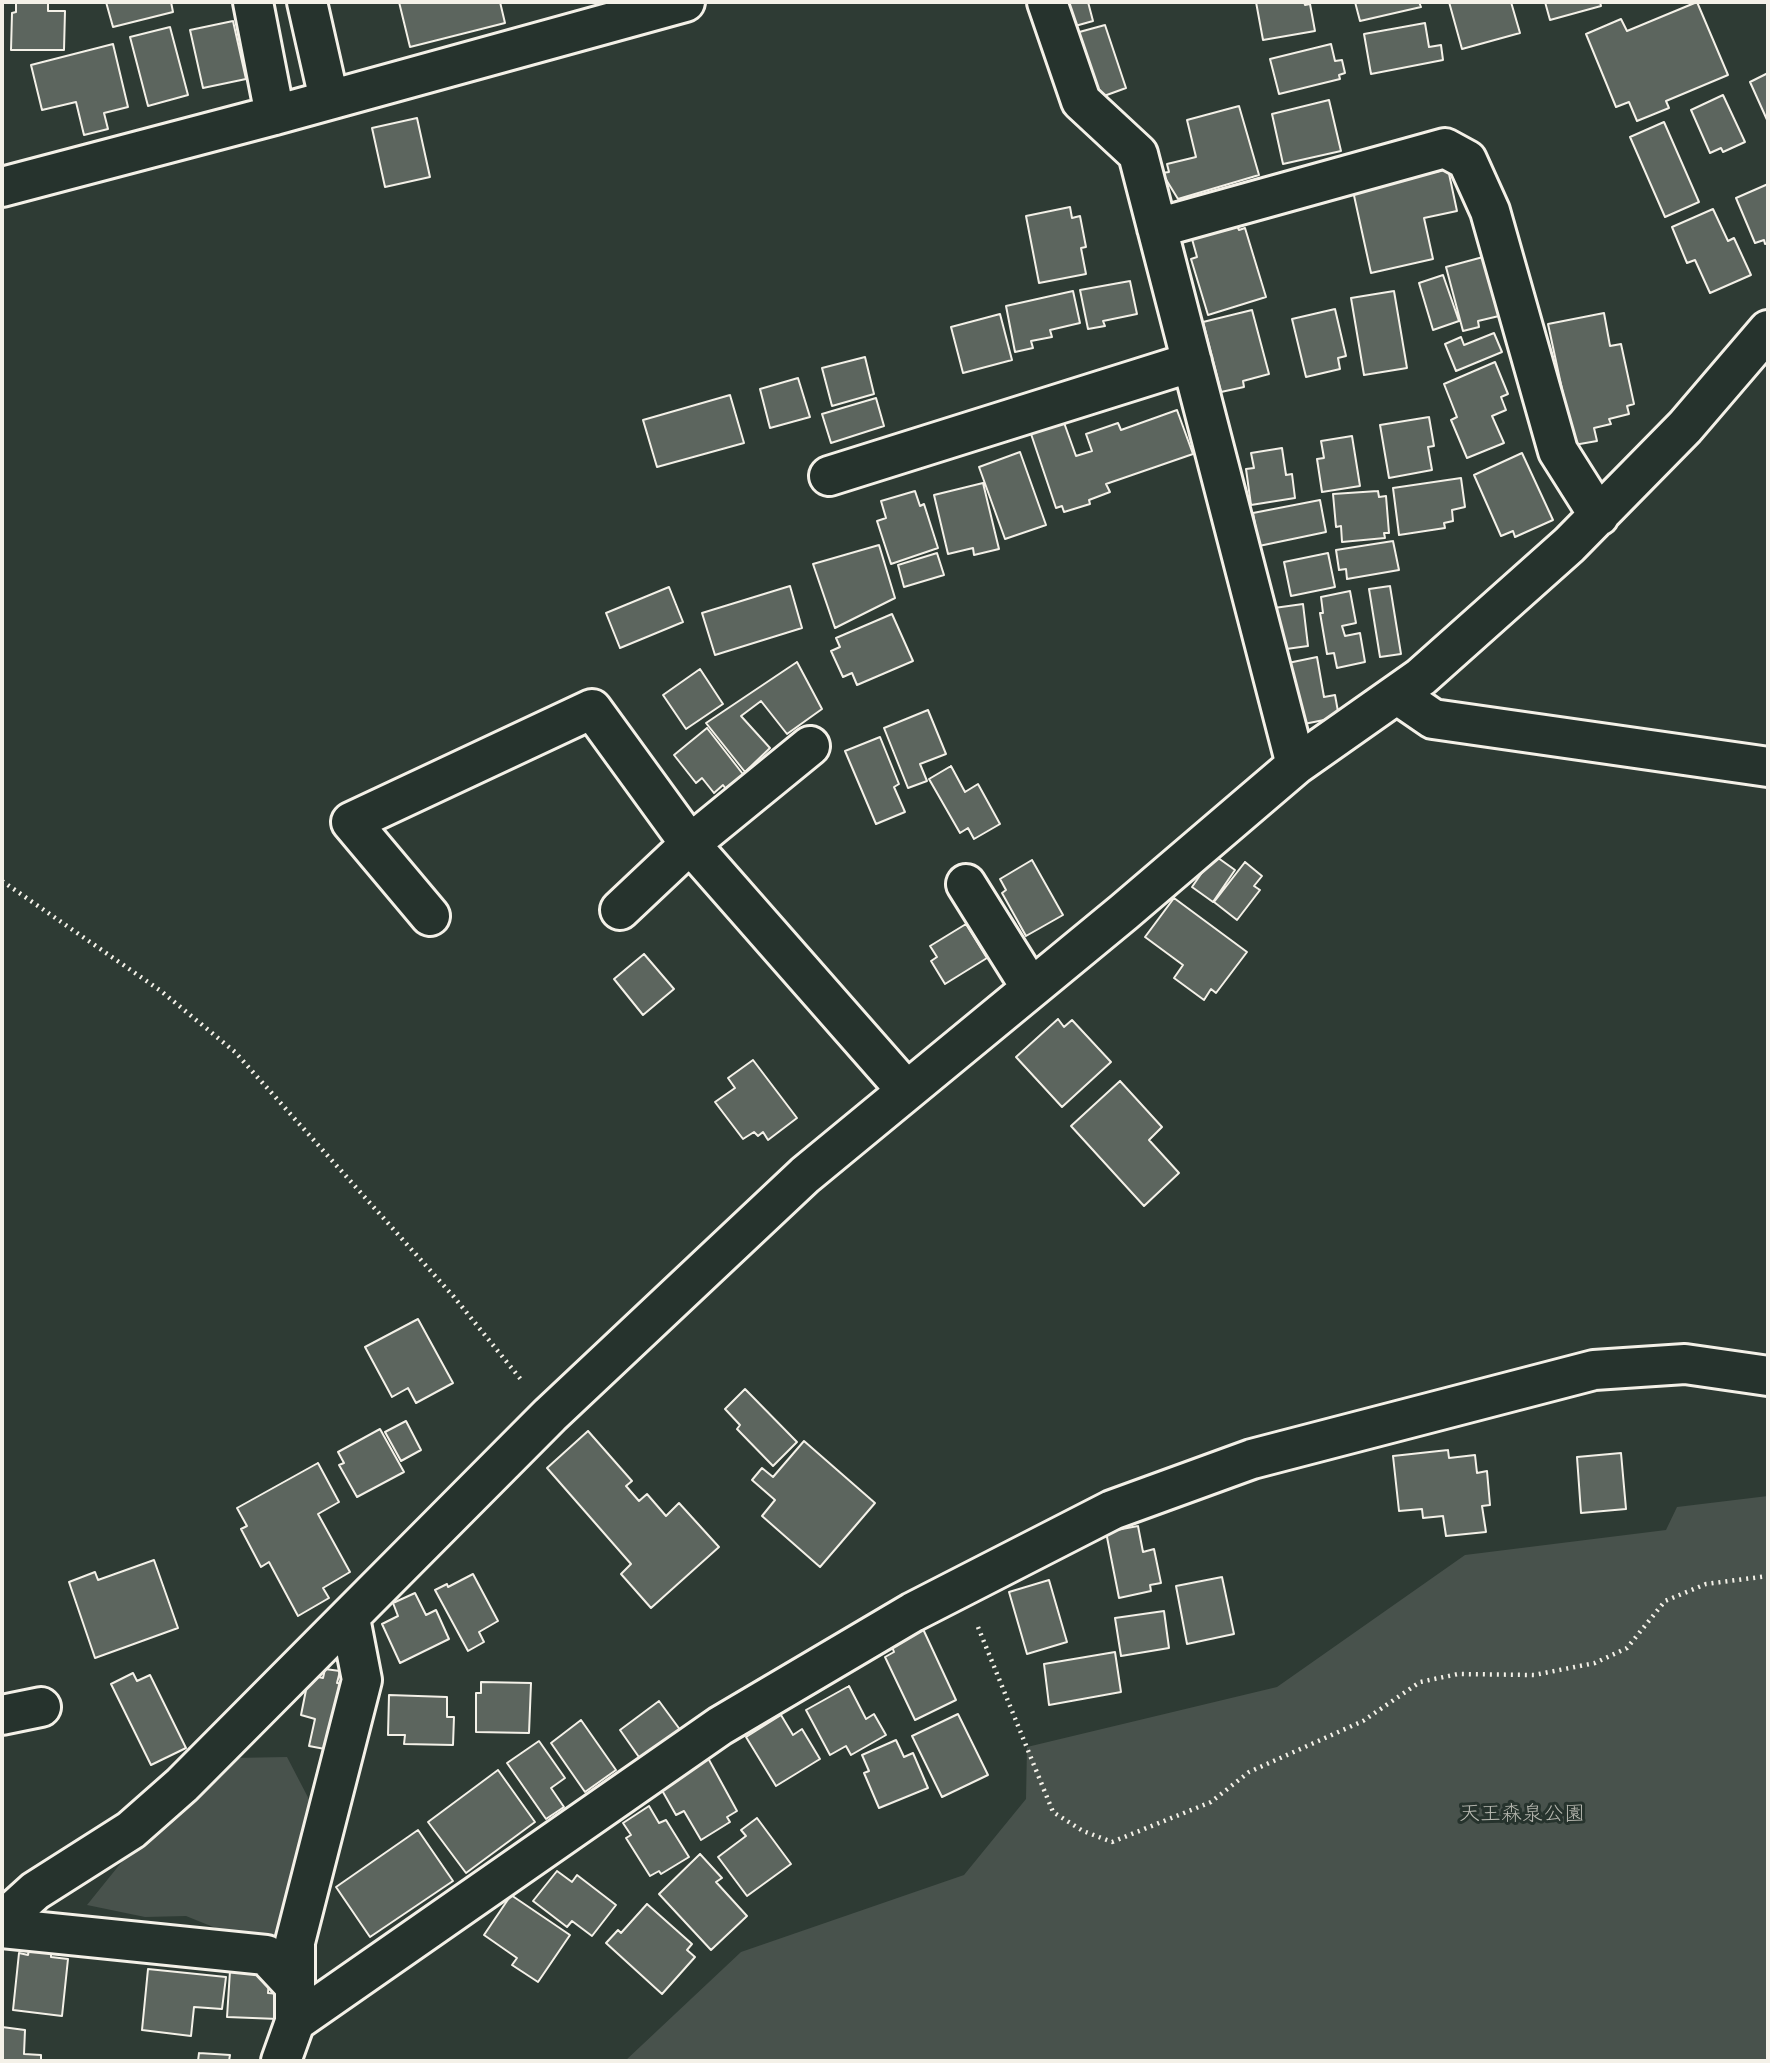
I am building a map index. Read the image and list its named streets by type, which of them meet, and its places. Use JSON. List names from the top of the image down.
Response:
{
  "parks": ["天王森泉公園"]
}
